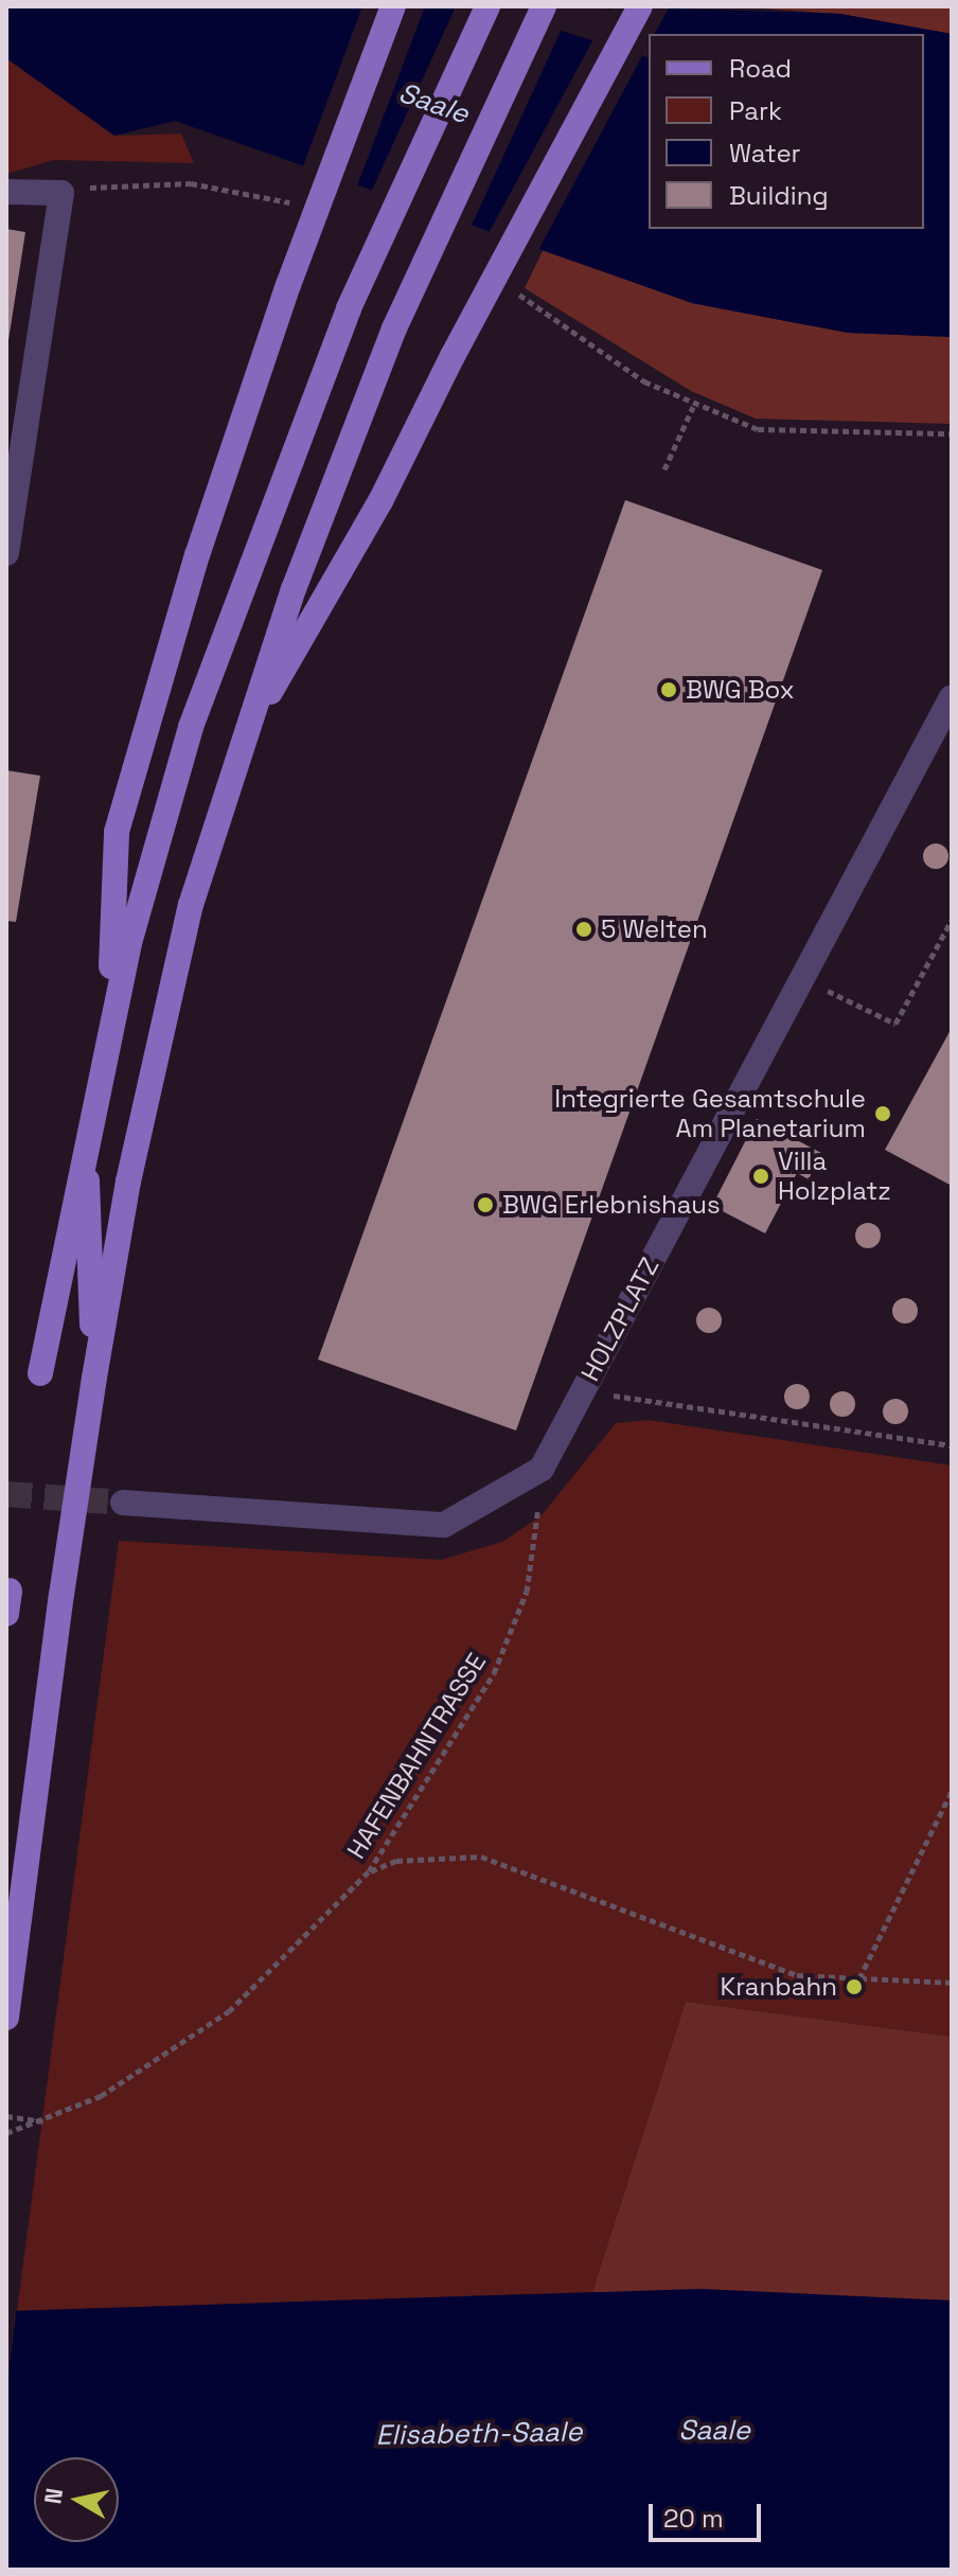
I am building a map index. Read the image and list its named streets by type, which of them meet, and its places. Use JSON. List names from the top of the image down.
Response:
{
  "streets": {
    "street": ["HOLZPLATZ"],
    "path": ["HAFENBAHNTRASSE"]
  },
  "crossings": [
    ["HOLZPLATZ", "HAFENBAHNTRASSE"]
  ],
  "water": ["Saale", "Elisabeth-Saale"],
  "places": [
    "BWG Box",
    "5 Welten",
    "Integrierte Gesamtschule Am Planetarium",
    "Villa Holzplatz",
    "BWG Erlebnishaus",
    "Kranbahn"
  ],
  "legend": [
    "Road",
    "Park",
    "Water",
    "Building"
  ],
  "scale_bar": "20 m",
  "north": "left"
}
